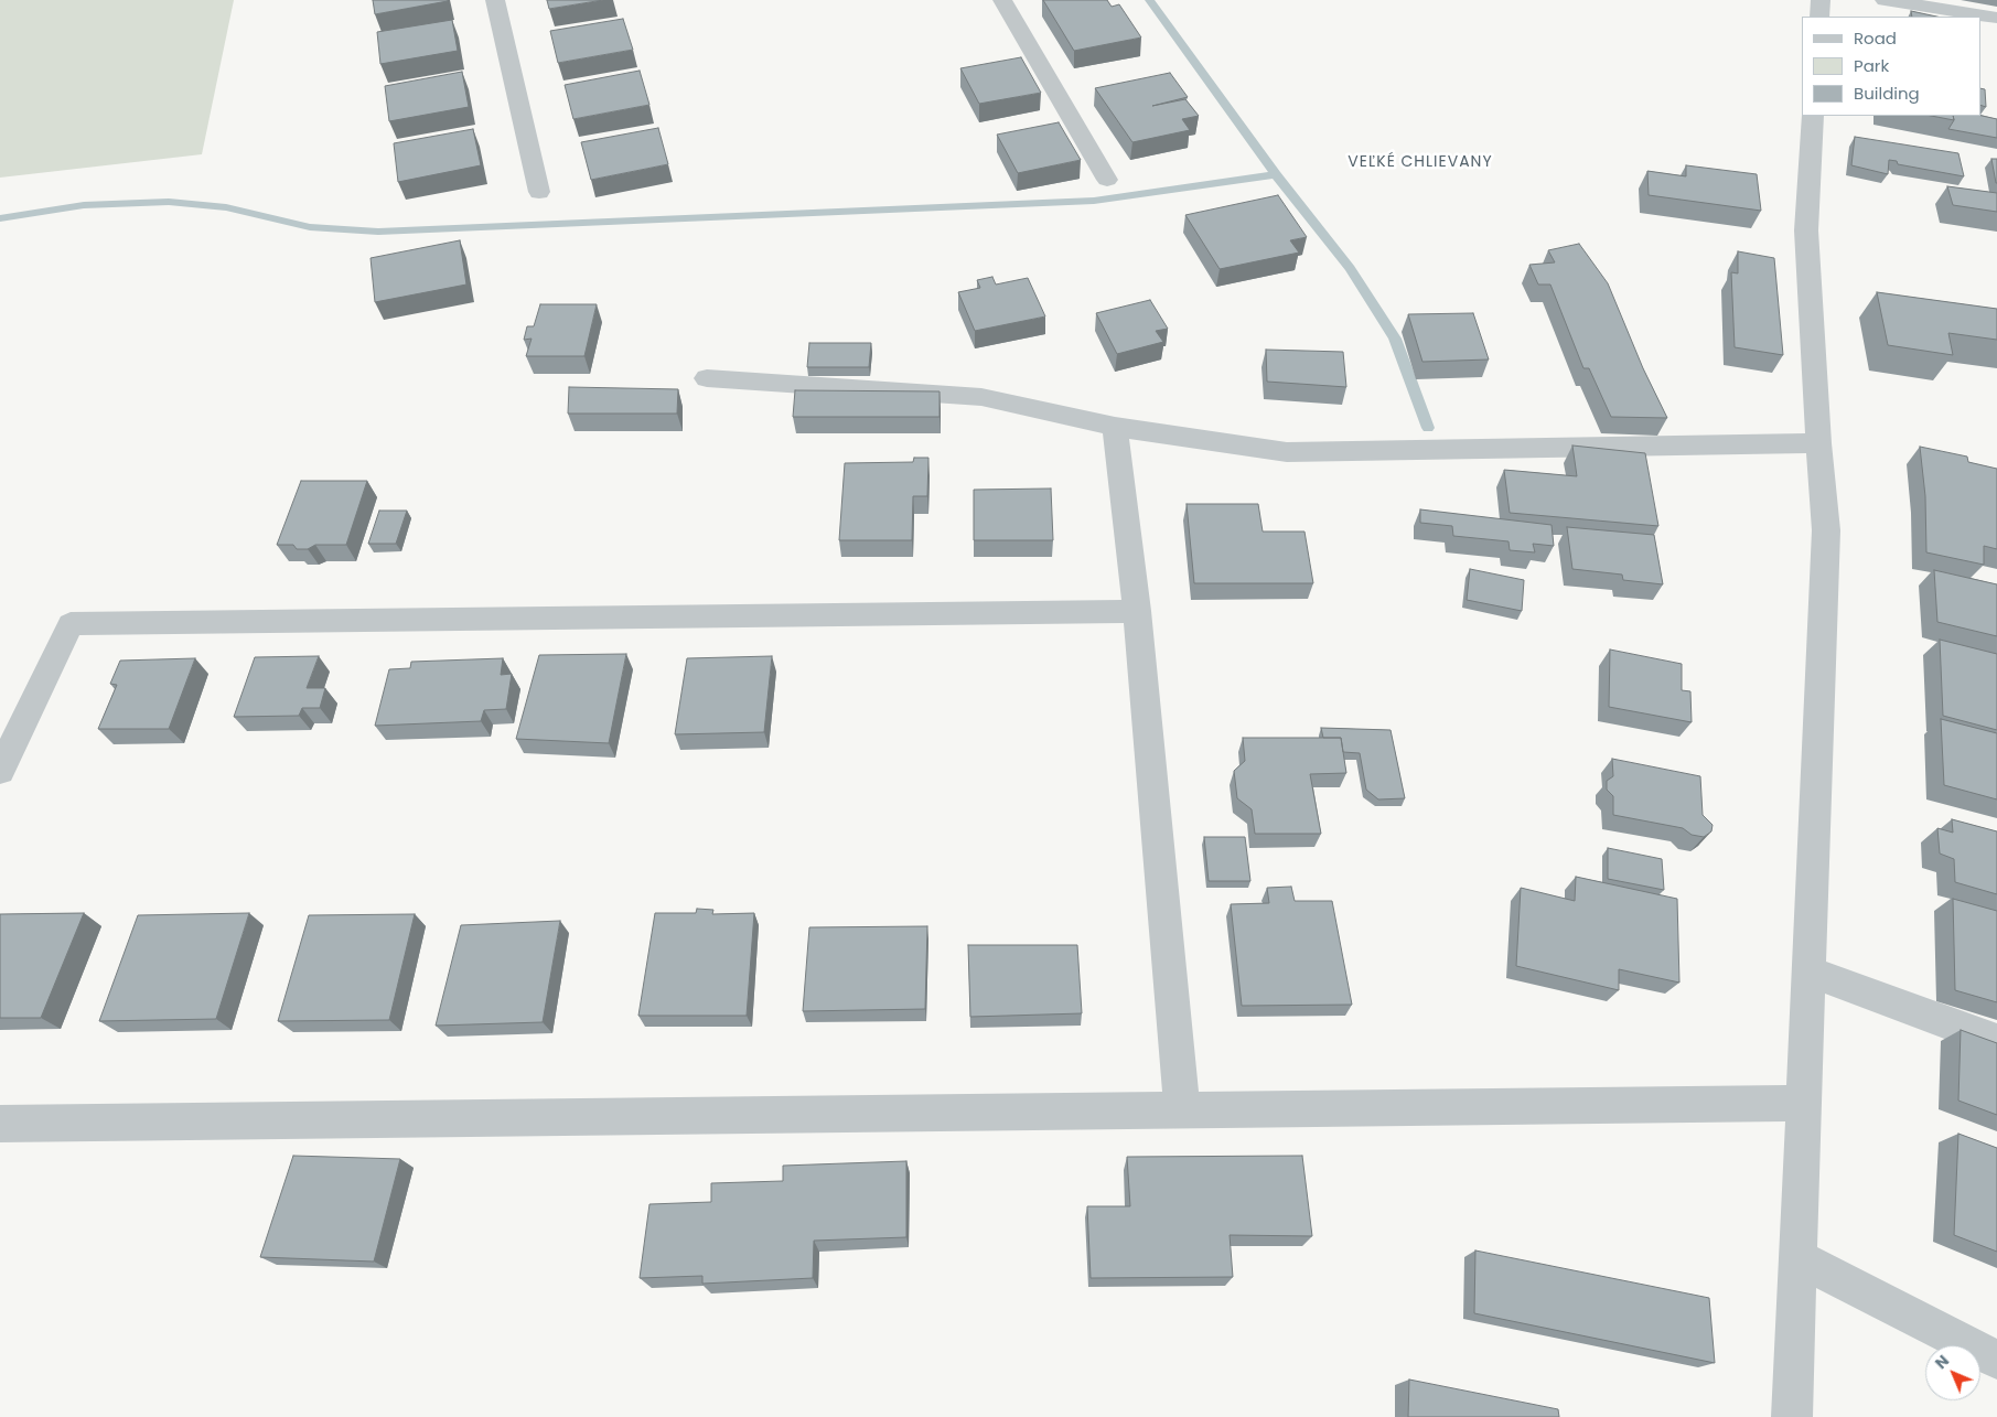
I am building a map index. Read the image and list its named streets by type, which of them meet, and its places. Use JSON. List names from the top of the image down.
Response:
{
  "districts": ["VEĽKÉ CHLIEVANY"],
  "legend": ["Road", "Park", "Building"],
  "north": "top left"
}
